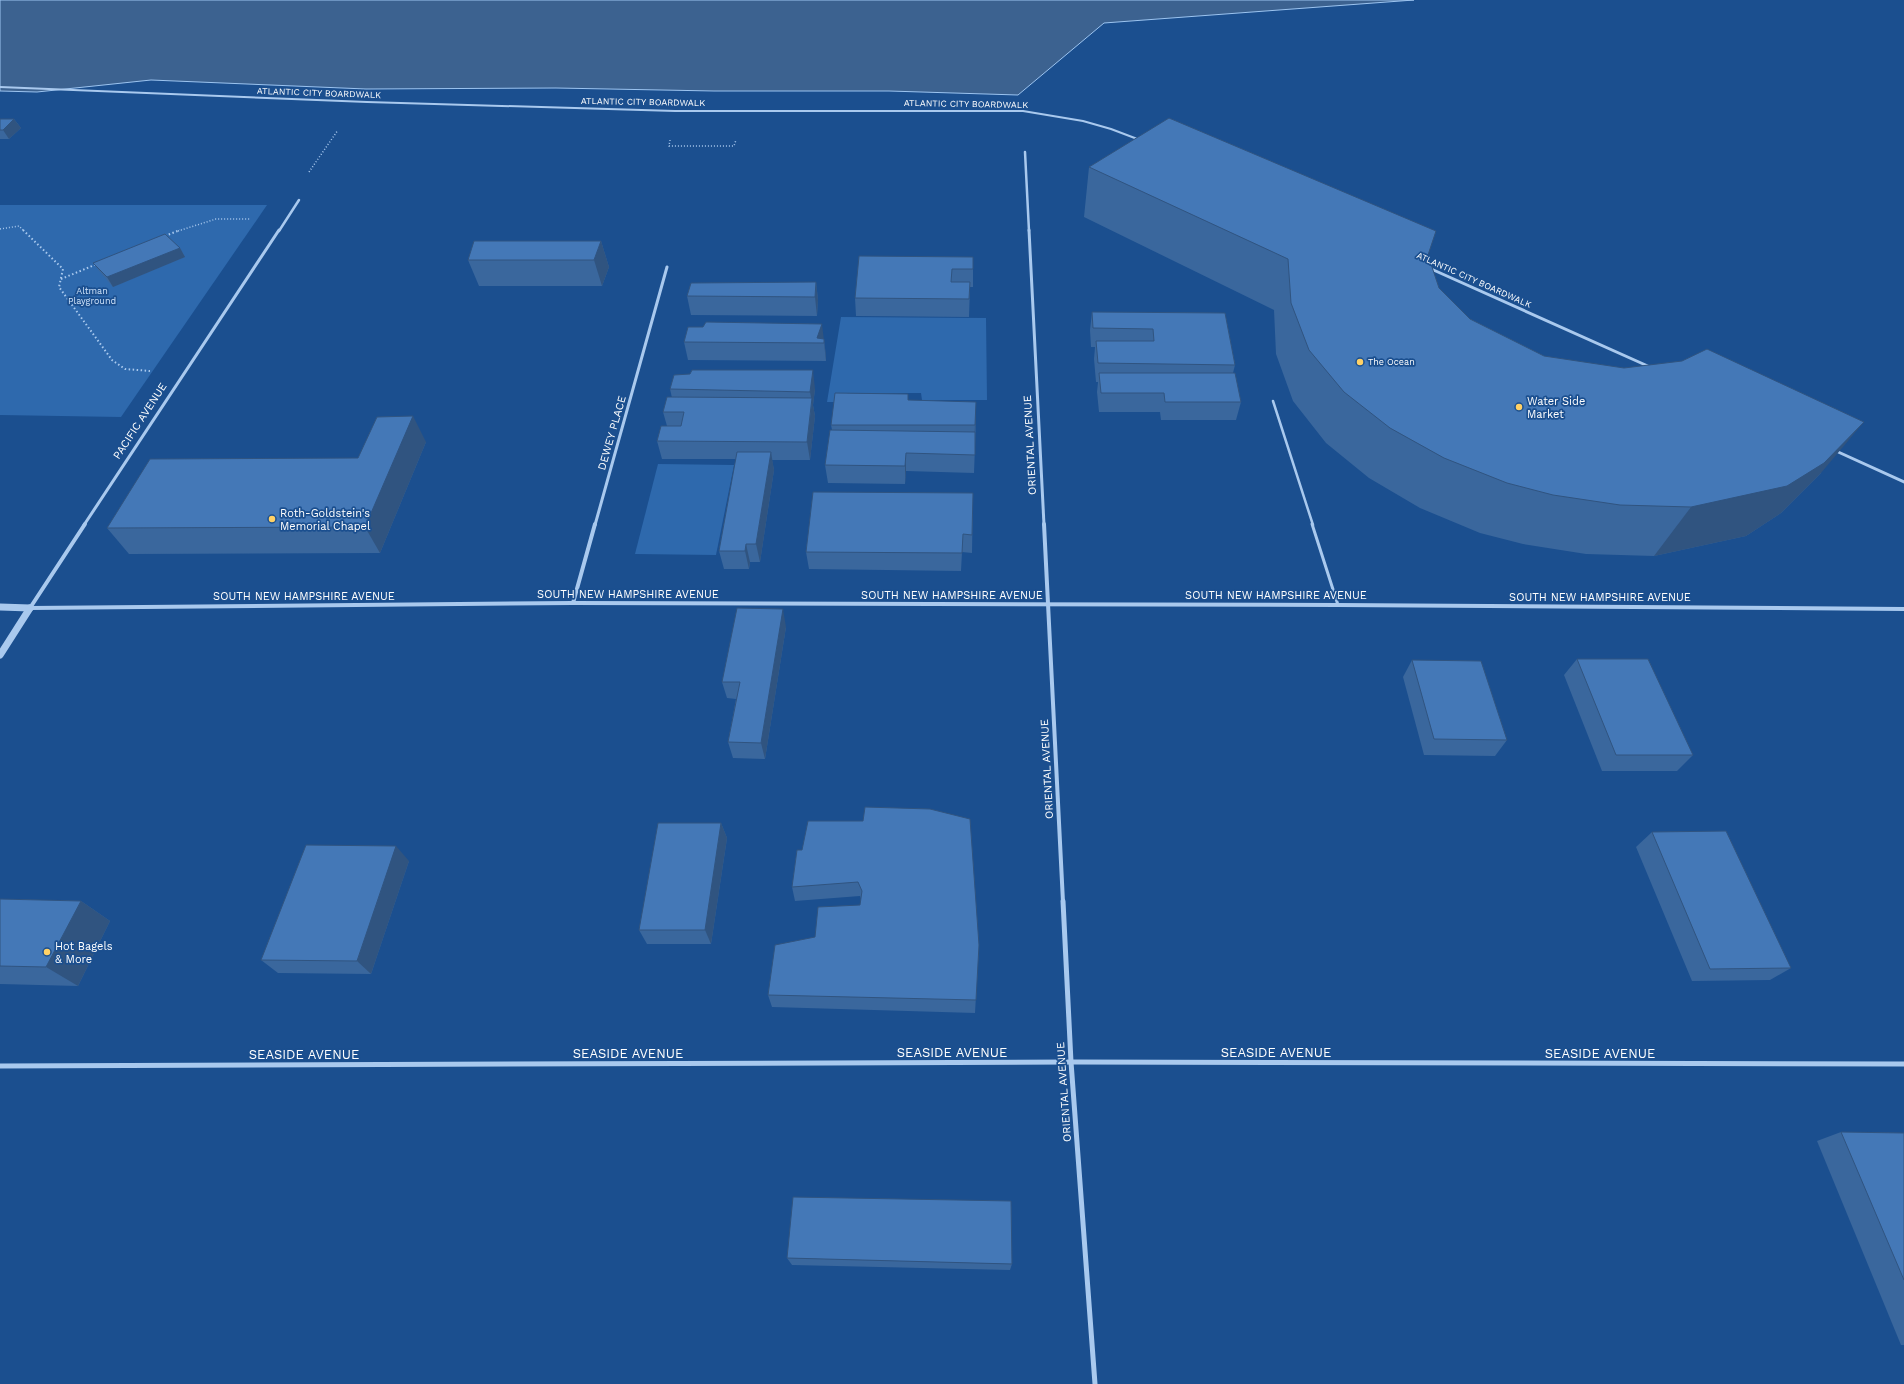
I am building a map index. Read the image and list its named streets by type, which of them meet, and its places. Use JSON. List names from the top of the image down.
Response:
{
  "streets": {
    "street": [
      "ATLANTIC CITY BOARDWALK",
      "PACIFIC AVENUE",
      "DEWEY PLACE",
      "ORIENTAL AVENUE",
      "SOUTH NEW HAMPSHIRE AVENUE",
      "SEASIDE AVENUE"
    ]
  },
  "crossings": [
    ["PACIFIC AVENUE", "SOUTH NEW HAMPSHIRE AVENUE"],
    ["DEWEY PLACE", "SOUTH NEW HAMPSHIRE AVENUE"],
    ["ORIENTAL AVENUE", "SOUTH NEW HAMPSHIRE AVENUE"],
    ["ORIENTAL AVENUE", "SEASIDE AVENUE"]
  ],
  "parks": ["Altman Playground"],
  "places": [
    "The Ocean",
    "Water Side Market",
    "Roth-Goldstein's Memorial Chapel",
    "Hot Bagels & More"
  ]
}
